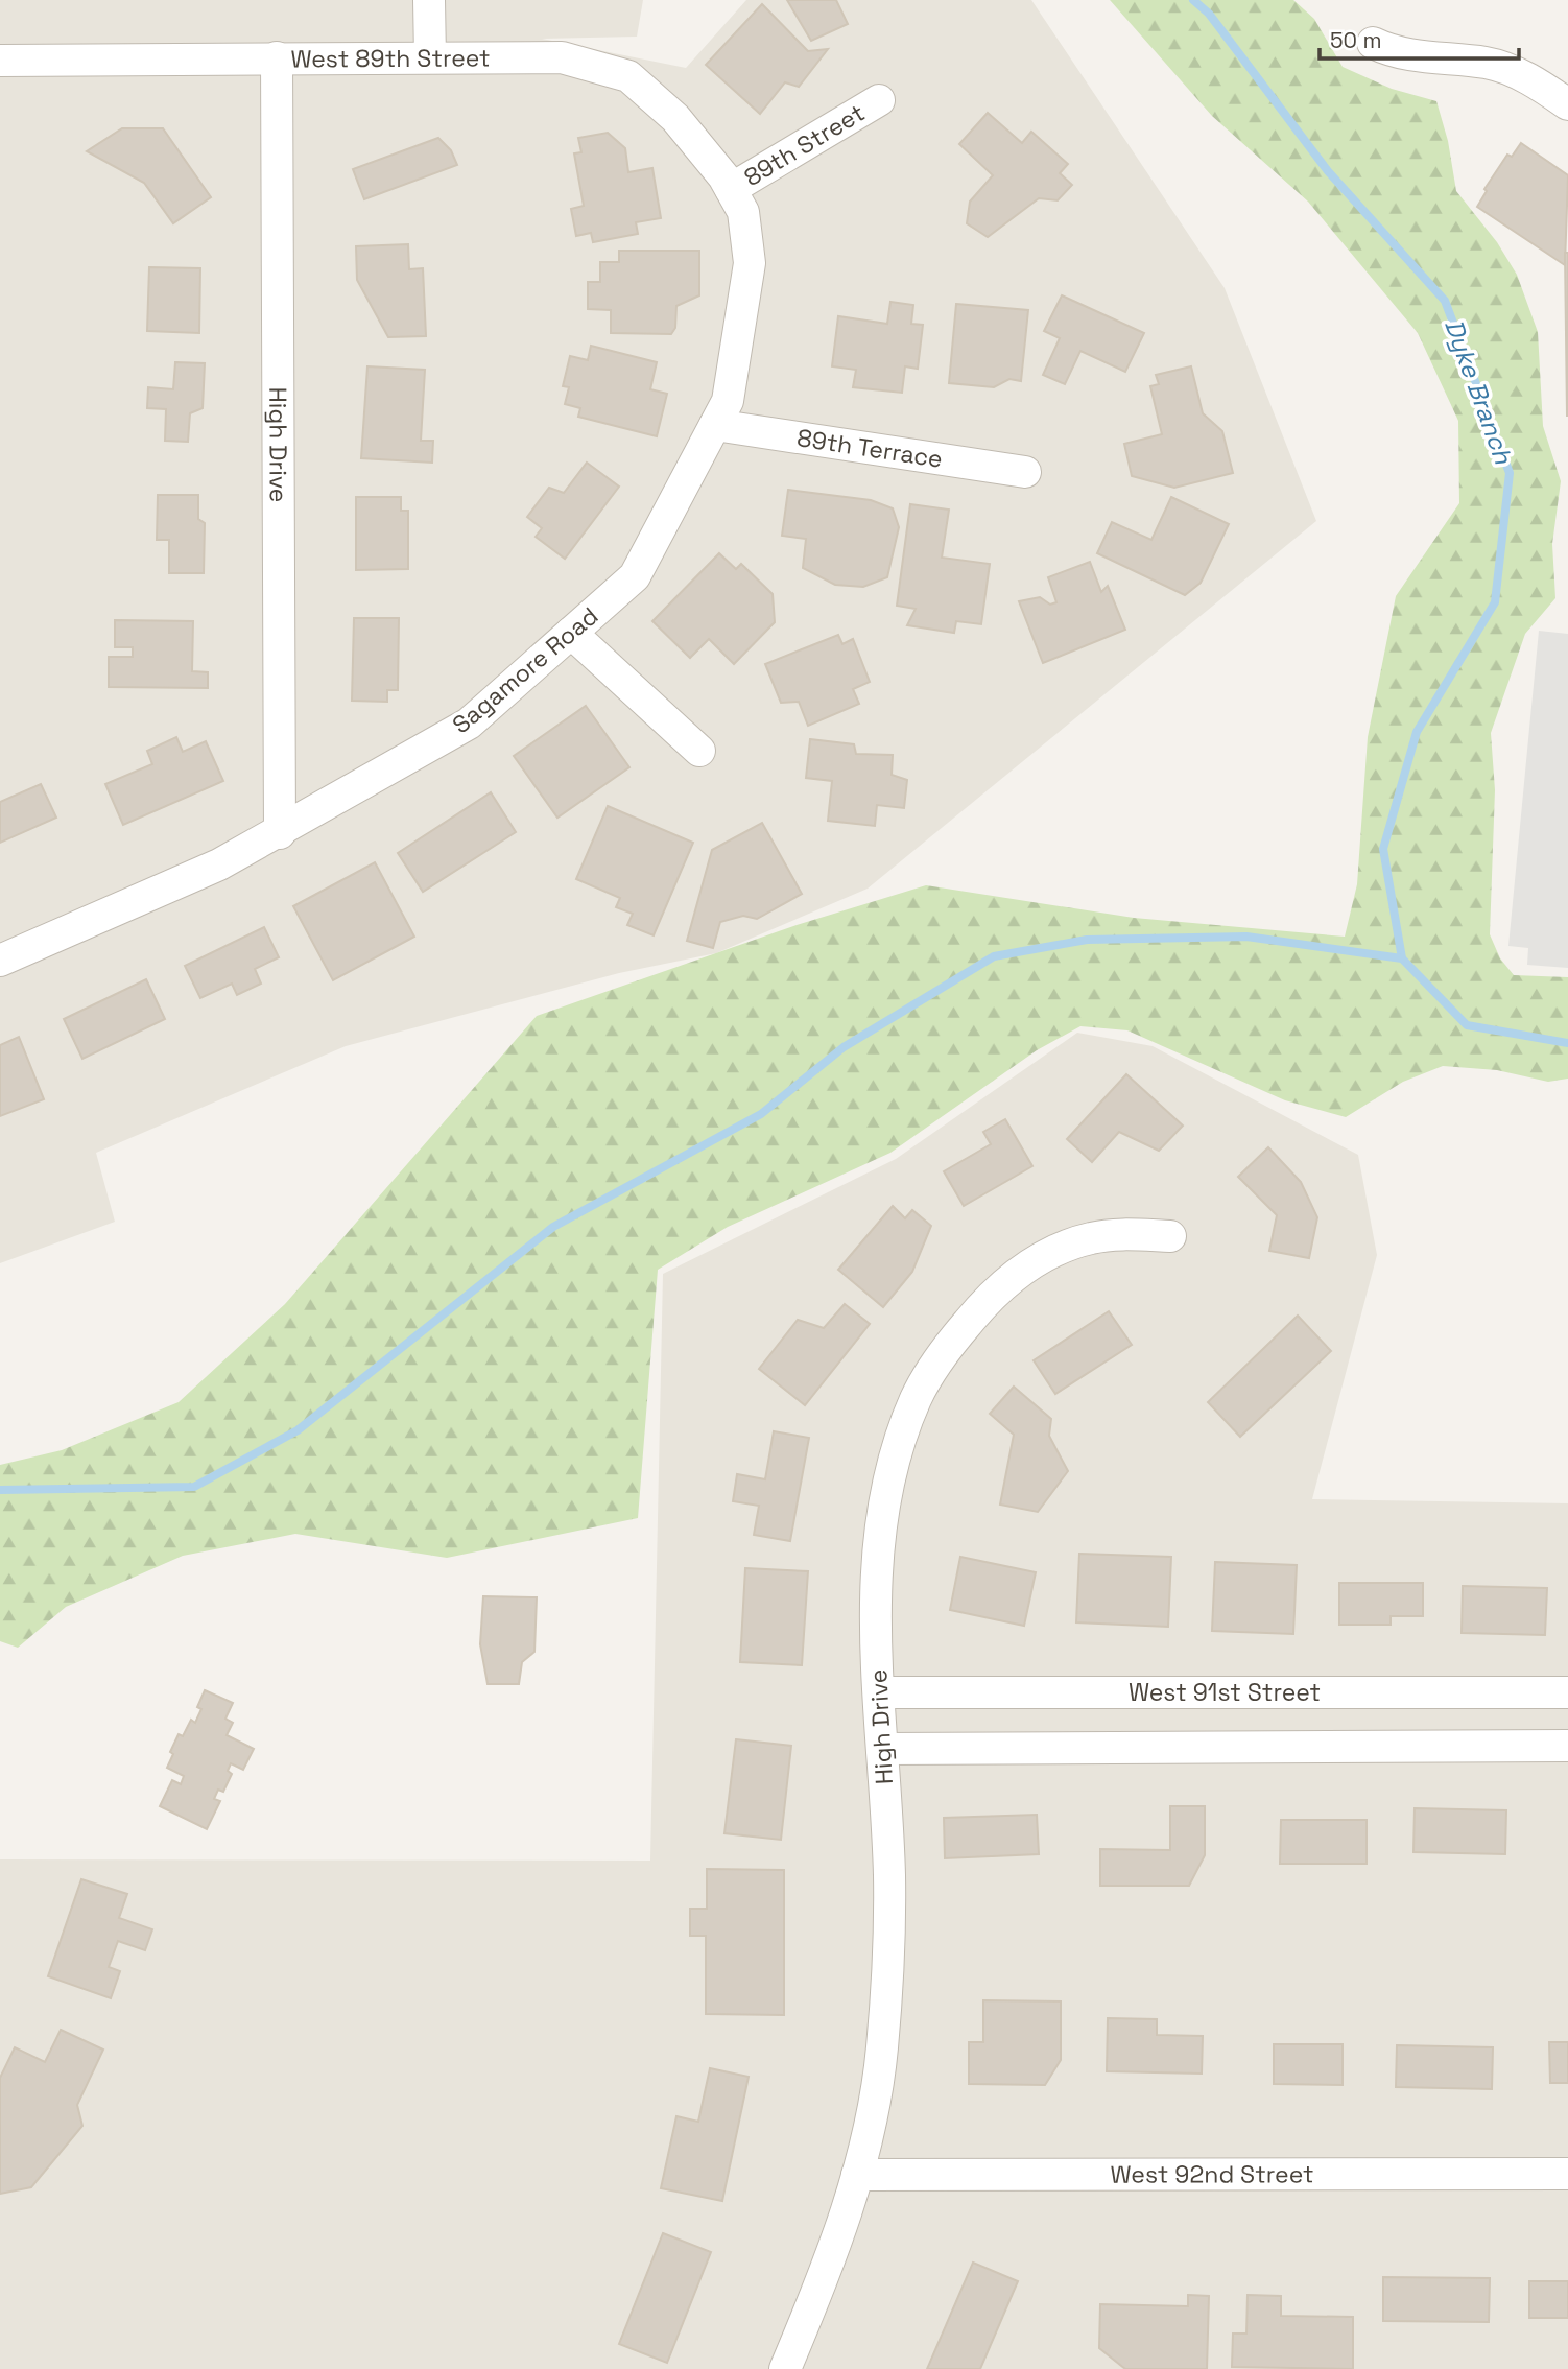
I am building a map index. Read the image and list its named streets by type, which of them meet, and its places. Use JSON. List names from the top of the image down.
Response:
{
  "streets": {
    "street": [
      "West 89th Street",
      "89th Street",
      "High Drive",
      "89th Terrace",
      "Sagamore Road",
      "West 91st Street",
      "West 92nd Street"
    ]
  },
  "crossings": [
    ["West 89th Street", "89th Street"],
    ["West 89th Street", "High Drive"],
    ["West 89th Street", "Sagamore Road"],
    ["89th Street", "Sagamore Road"],
    ["High Drive", "Sagamore Road"],
    ["High Drive", "West 91st Street"],
    ["High Drive", "West 92nd Street"],
    ["89th Terrace", "Sagamore Road"]
  ],
  "water": ["Dyke Branch"],
  "scale_bar": "50 m"
}
